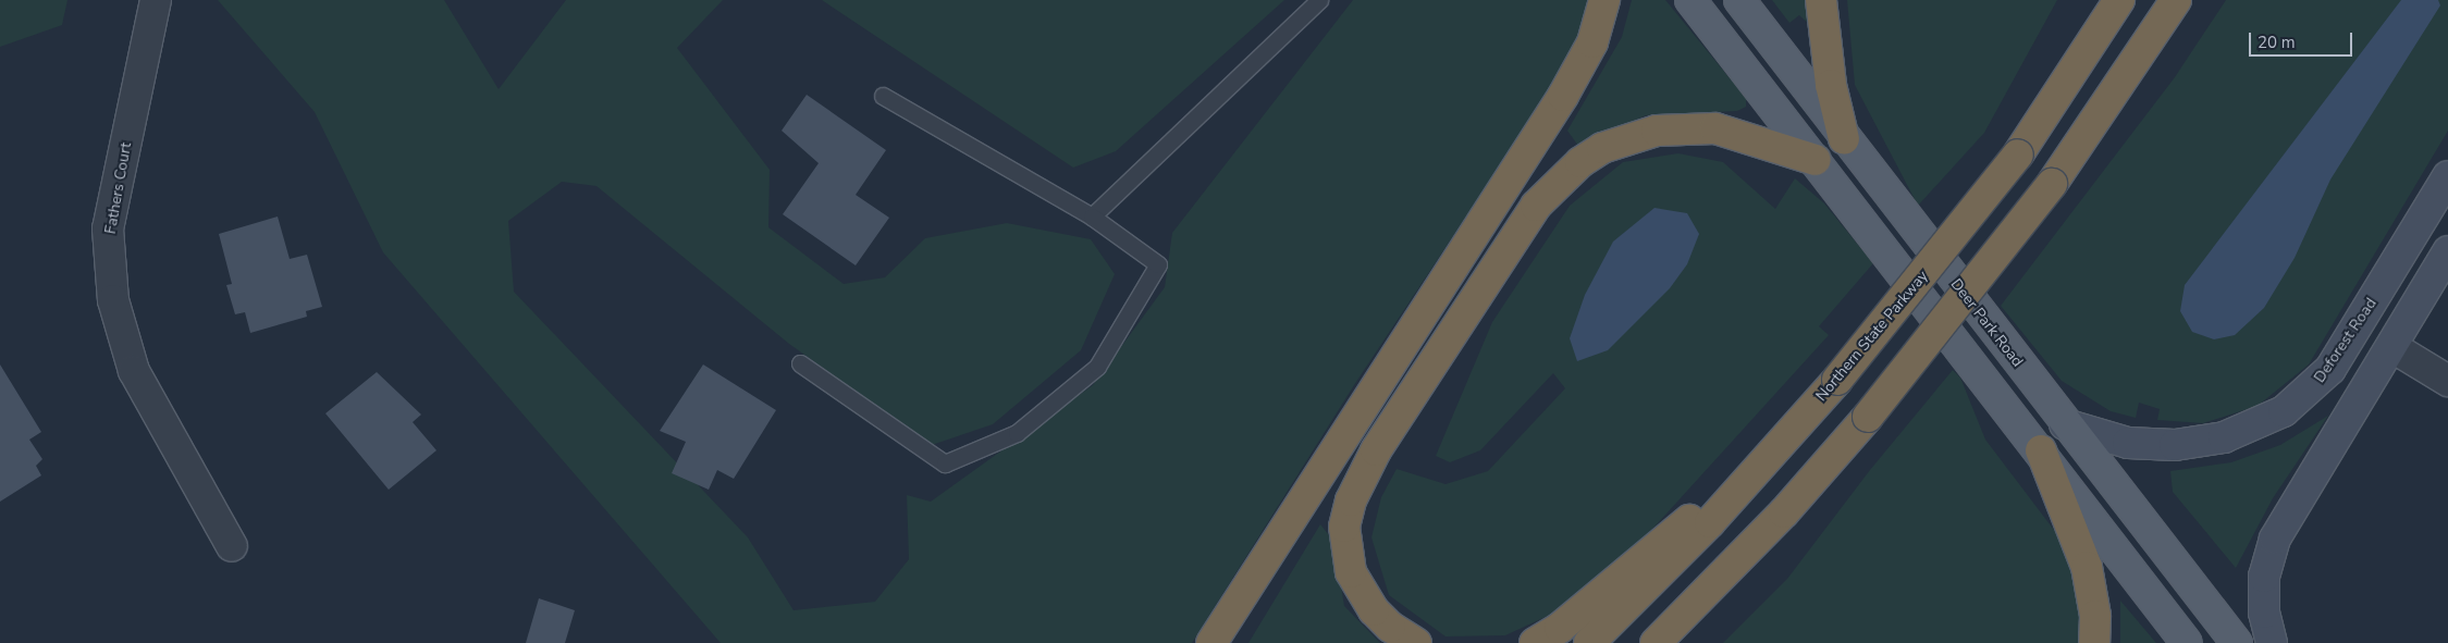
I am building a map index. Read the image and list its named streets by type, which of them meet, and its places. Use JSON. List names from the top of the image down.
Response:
{
  "streets": {
    "highway": ["Northern State Parkway"],
    "main road": ["Deer Park Road"],
    "street": ["Fathers Court", "Deforest Road"]
  },
  "crossings": [
    ["Deer Park Road", "Deforest Road"]
  ],
  "scale_bar": "20 m"
}
